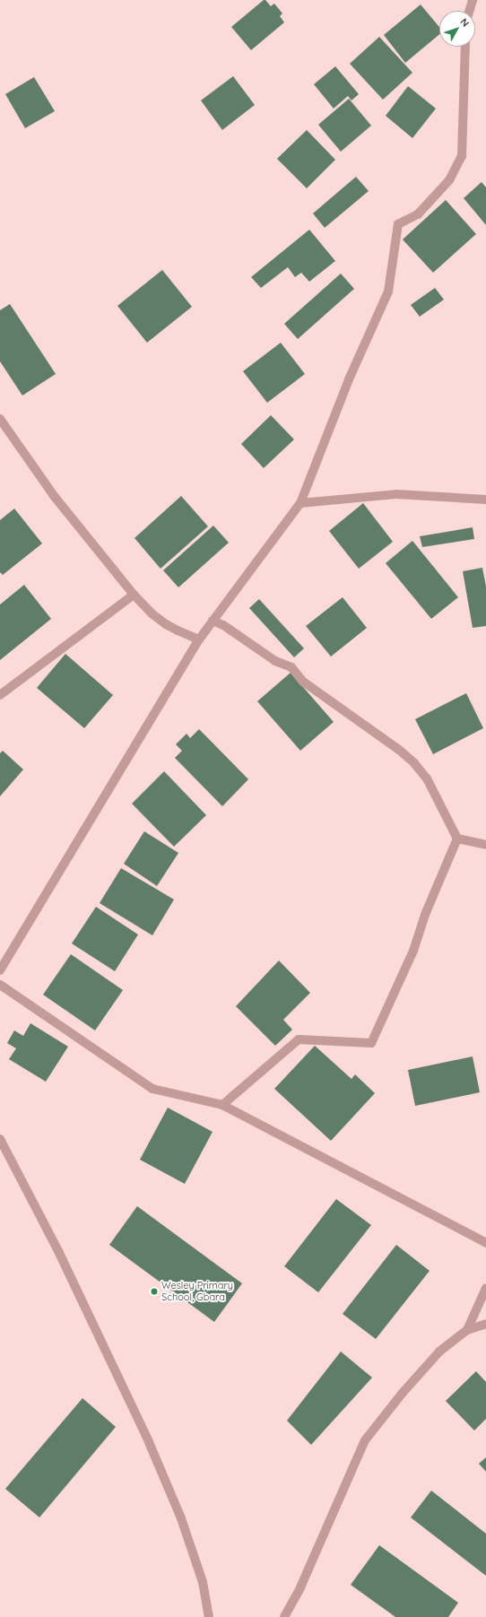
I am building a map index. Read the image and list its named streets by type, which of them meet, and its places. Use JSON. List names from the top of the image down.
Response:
{
  "places": ["Wesley Primary School, Gbara"],
  "north": "top right"
}
